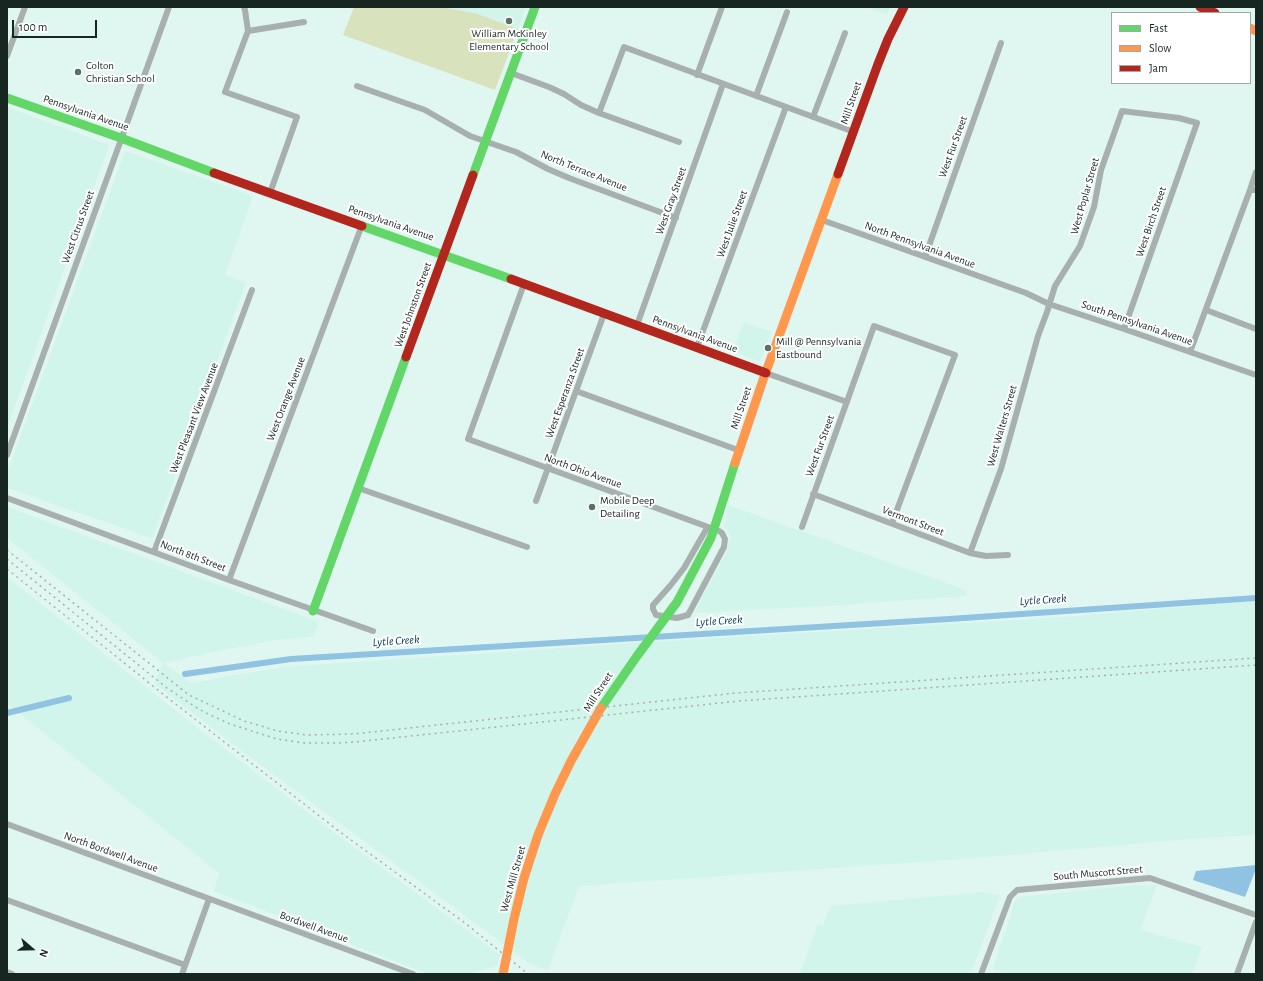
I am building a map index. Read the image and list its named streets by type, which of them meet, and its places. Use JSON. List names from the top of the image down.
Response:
{
  "streets": {
    "street": [
      "Mill Street",
      "Pennsylvania Avenue",
      "West Fur Street",
      "North Terrace Avenue",
      "West Poplar Street",
      "West Gray Street",
      "West Birch Street",
      "West Julie Street",
      "West Citrus Street",
      "North Pennsylvania Avenue",
      "West Johnston Street",
      "South Pennsylvania Avenue",
      "West Esperanza Street",
      "West Orange Avenue",
      "West Pleasant View Avenue",
      "West Walters Street",
      "North Ohio Avenue",
      "Vermont Street",
      "North 8th Street",
      "North Bordwell Avenue",
      "South Muscott Street",
      "West Mill Street",
      "Bordwell Avenue"
    ]
  },
  "crossings": [
    ["Mill Street", "Pennsylvania Avenue"],
    ["Mill Street", "North Pennsylvania Avenue"],
    ["Mill Street", "North Ohio Avenue"],
    ["Mill Street", "West Mill Street"],
    ["Pennsylvania Avenue", "West Gray Street"],
    ["Pennsylvania Avenue", "West Julie Street"],
    ["Pennsylvania Avenue", "West Citrus Street"],
    ["Pennsylvania Avenue", "West Johnston Street"],
    ["Pennsylvania Avenue", "West Esperanza Street"],
    ["Pennsylvania Avenue", "West Orange Avenue"],
    ["Pennsylvania Avenue", "North Ohio Avenue"],
    ["West Fur Street", "North Pennsylvania Avenue"],
    ["West Fur Street", "Vermont Street"],
    ["North Terrace Avenue", "West Gray Street"],
    ["North Terrace Avenue", "West Johnston Street"],
    ["West Poplar Street", "West Birch Street"],
    ["West Poplar Street", "South Pennsylvania Avenue"],
    ["West Poplar Street", "West Walters Street"],
    ["West Birch Street", "South Pennsylvania Avenue"],
    ["North Pennsylvania Avenue", "South Pennsylvania Avenue"],
    ["West Johnston Street", "North 8th Street"],
    ["South Pennsylvania Avenue", "West Walters Street"],
    ["West Esperanza Street", "North Ohio Avenue"],
    ["West Orange Avenue", "North 8th Street"],
    ["West Pleasant View Avenue", "North 8th Street"],
    ["West Walters Street", "Vermont Street"],
    ["North Bordwell Avenue", "Bordwell Avenue"]
  ],
  "water": ["Lytle Creek"],
  "places": [
    "William McKinley Elementary School",
    "Colton Christian School",
    "Mill @ Pennsylvania Eastbound",
    "Mobile Deep Detailing"
  ],
  "legend": ["Fast", "Slow", "Jam"],
  "scale_bar": "100 m",
  "north": "right"
}
